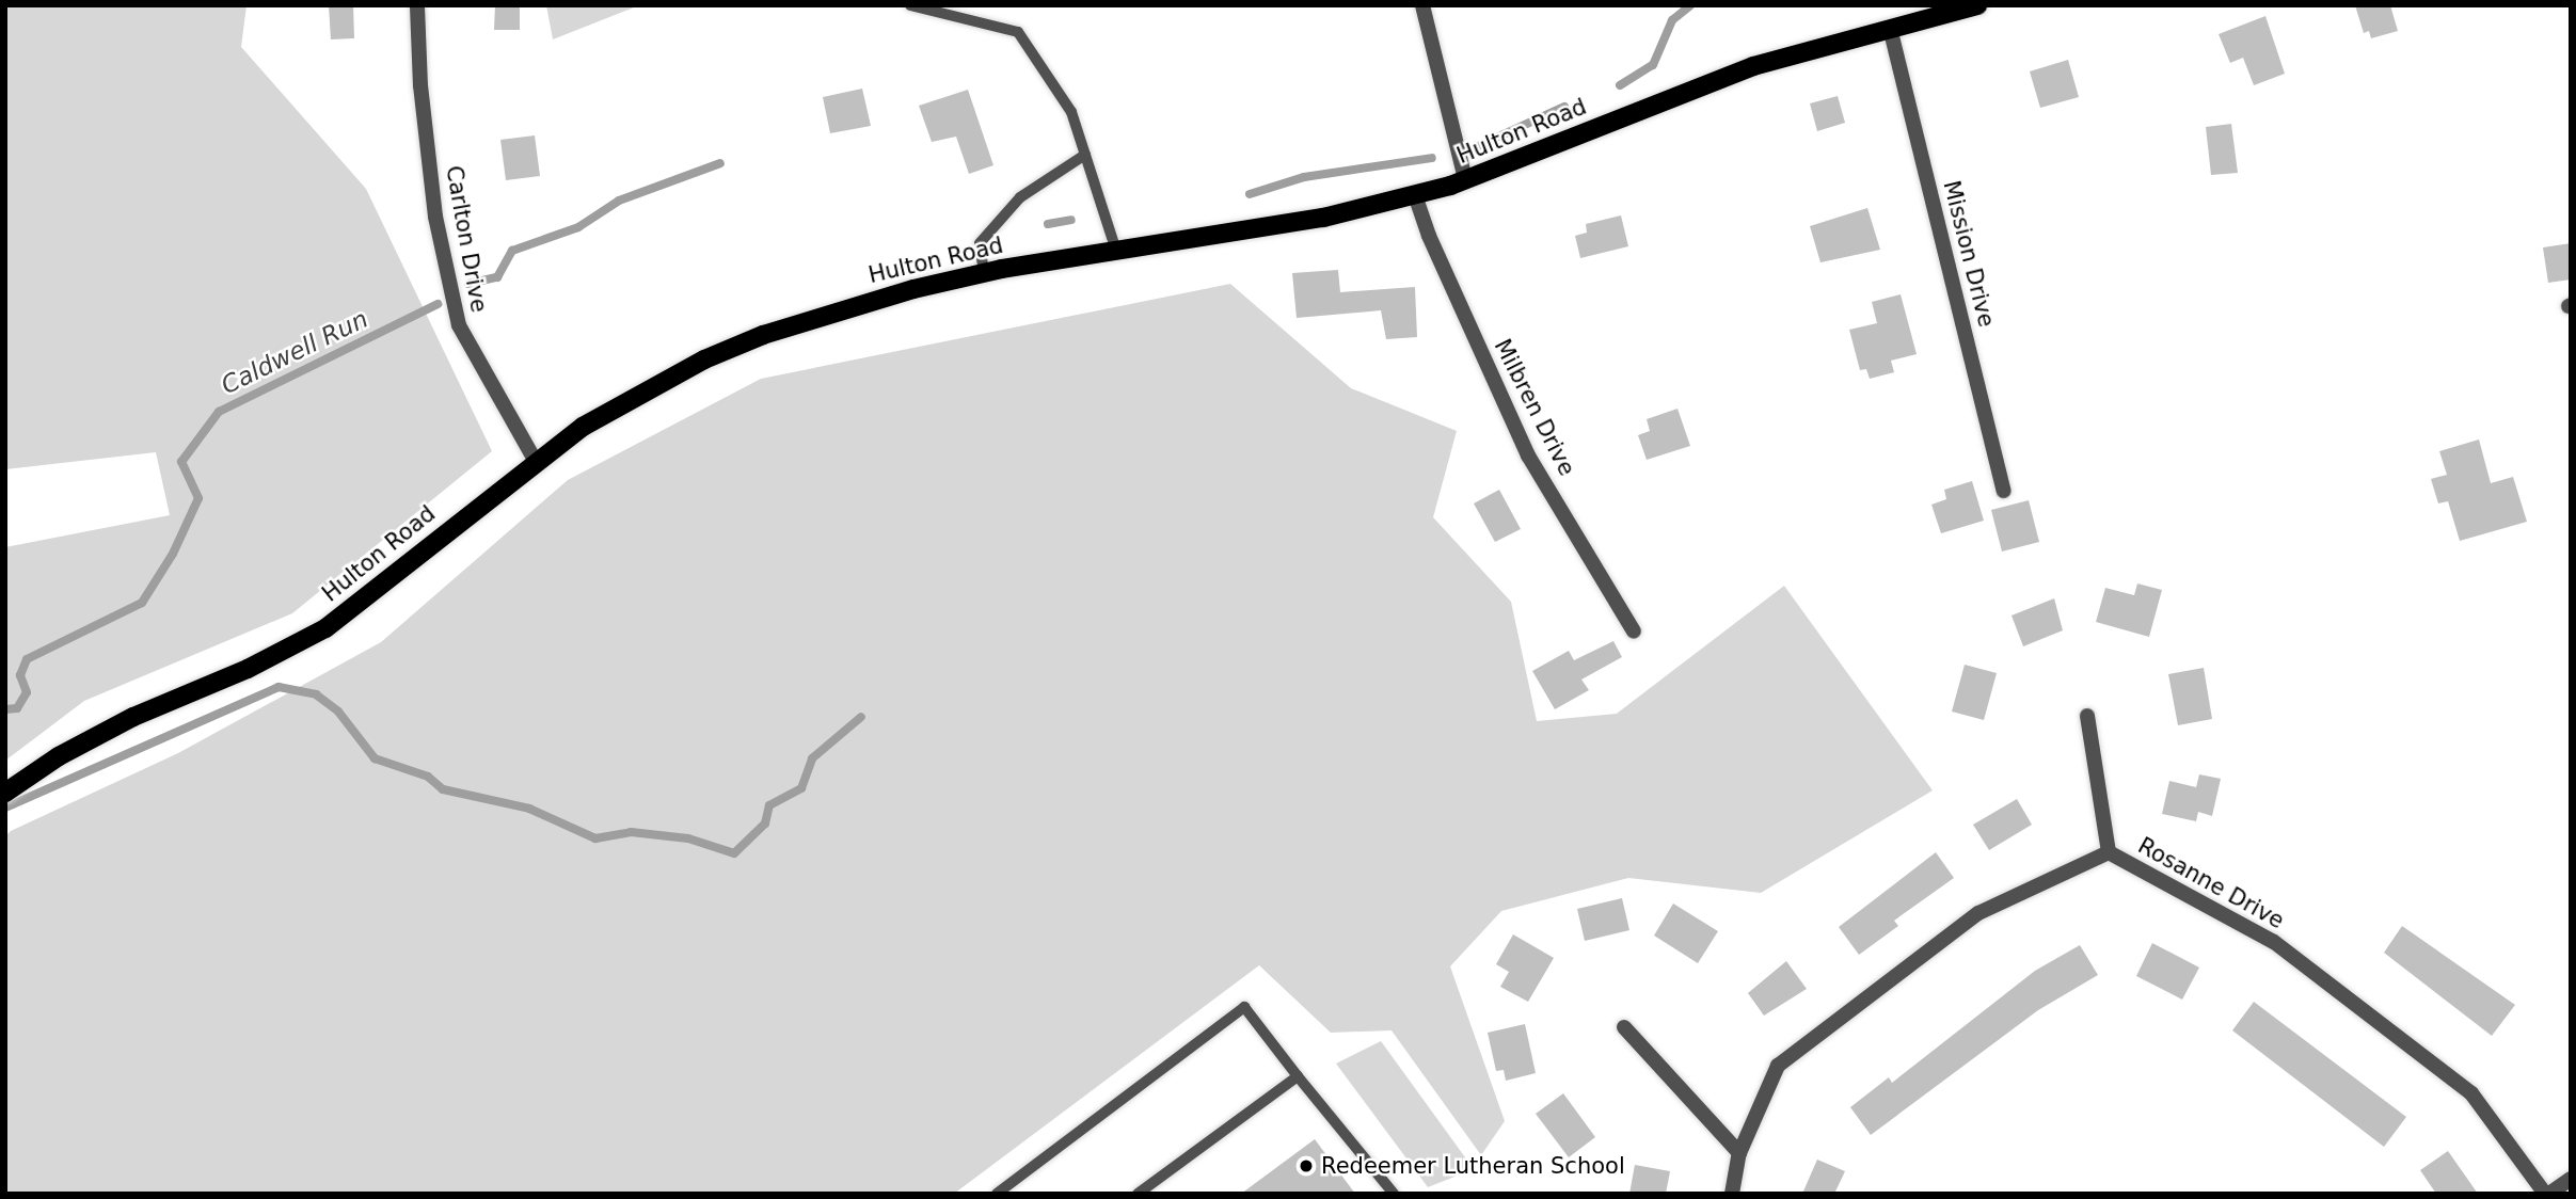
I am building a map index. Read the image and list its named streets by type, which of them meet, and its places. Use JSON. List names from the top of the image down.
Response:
{
  "streets": {
    "main road": ["Hulton Road"],
    "street": [
      "Carlton Drive",
      "Mission Drive",
      "Milbren Drive",
      "Rosanne Drive"
    ]
  },
  "crossings": [
    ["Hulton Road", "Carlton Drive"],
    ["Hulton Road", "Mission Drive"],
    ["Hulton Road", "Milbren Drive"]
  ],
  "water": ["Caldwell Run"],
  "places": ["Redeemer Lutheran School"]
}
